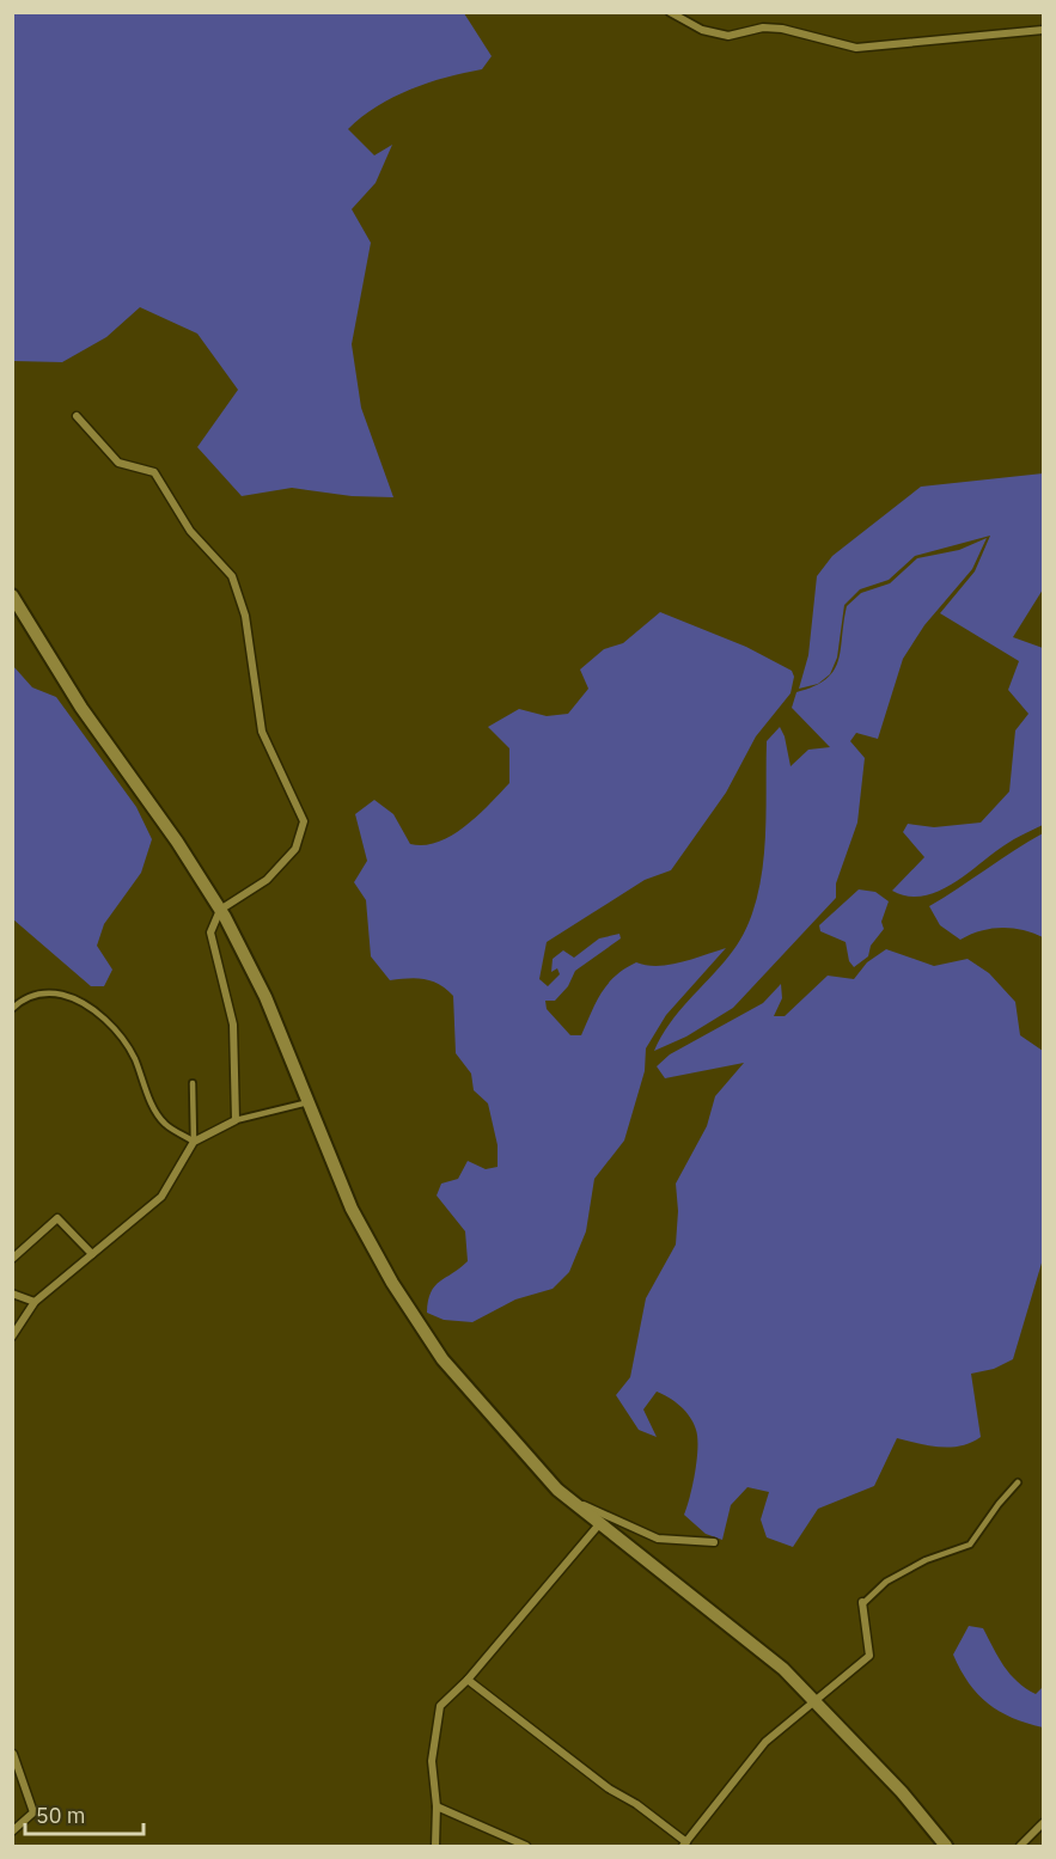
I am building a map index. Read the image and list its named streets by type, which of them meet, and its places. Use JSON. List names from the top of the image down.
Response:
{
  "scale_bar": "50 m"
}
